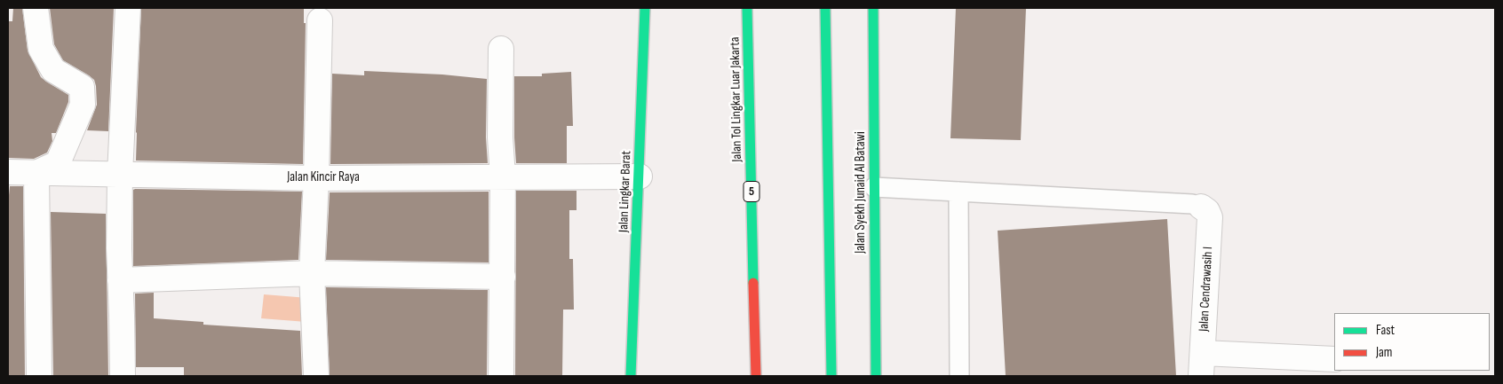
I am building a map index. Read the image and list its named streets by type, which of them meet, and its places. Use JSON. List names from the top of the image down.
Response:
{
  "streets": {
    "main road": [
      "Jalan Tol Lingkar Luar Jakarta",
      "Jalan Lingkar Barat",
      "5",
      "Jalan Syekh Junaid Al Batawi"
    ],
    "street": ["Jalan Kincir Raya", "Jalan Cendrawasih I"]
  },
  "crossings": [
    ["Jalan Kincir Raya", "Jalan Lingkar Barat"]
  ],
  "legend": ["Fast", "Jam"]
}
